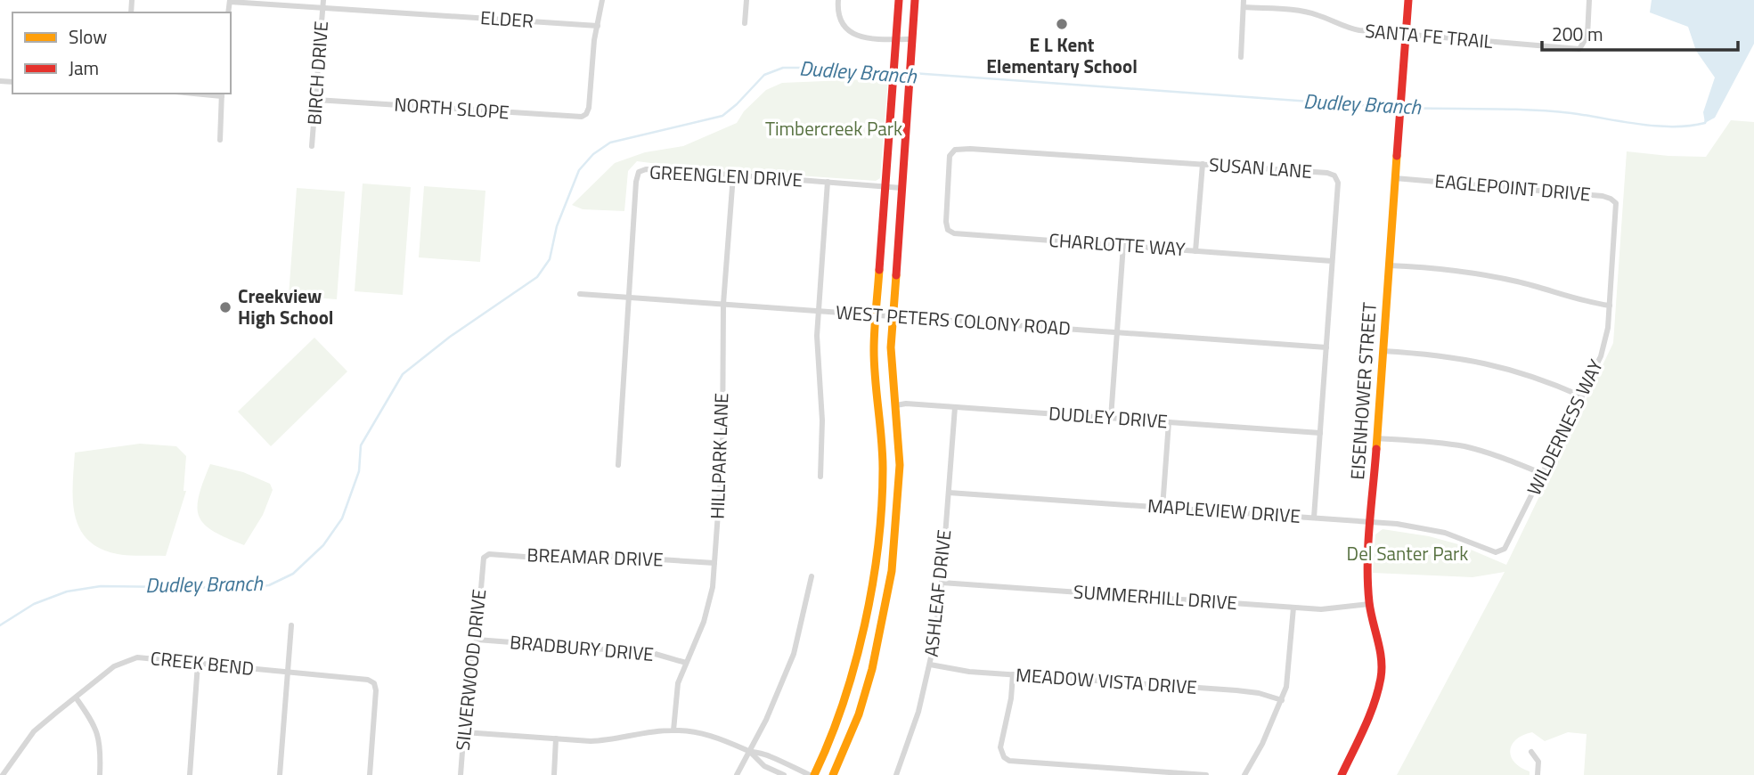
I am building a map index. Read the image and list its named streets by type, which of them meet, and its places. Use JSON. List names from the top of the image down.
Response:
{
  "streets": {
    "main road": ["EISENHOWER STREET"],
    "street": [
      "ELDER",
      "SANTA FE TRAIL",
      "BIRCH DRIVE",
      "NORTH SLOPE",
      "SUSAN LANE",
      "GREENGLEN DRIVE",
      "EAGLEPOINT DRIVE",
      "CHARLOTTE WAY",
      "WEST PETERS COLONY ROAD",
      "DUDLEY DRIVE",
      "WILDERNESS WAY",
      "HILLPARK LANE",
      "MAPLEVIEW DRIVE",
      "BREAMAR DRIVE",
      "ASHLEAF DRIVE",
      "SUMMERHILL DRIVE",
      "BRADBURY DRIVE",
      "CREEK BEND",
      "SILVERWOOD DRIVE",
      "MEADOW VISTA DRIVE"
    ]
  },
  "crossings": [
    ["ELDER", "BIRCH DRIVE"],
    ["ELDER", "NORTH SLOPE"],
    ["SANTA FE TRAIL", "EISENHOWER STREET"],
    ["BIRCH DRIVE", "NORTH SLOPE"],
    ["SUSAN LANE", "CHARLOTTE WAY"],
    ["SUSAN LANE", "WEST PETERS COLONY ROAD"],
    ["SUSAN LANE", "DUDLEY DRIVE"],
    ["SUSAN LANE", "MAPLEVIEW DRIVE"],
    ["GREENGLEN DRIVE", "WEST PETERS COLONY ROAD"],
    ["GREENGLEN DRIVE", "HILLPARK LANE"],
    ["EAGLEPOINT DRIVE", "EISENHOWER STREET"],
    ["EAGLEPOINT DRIVE", "WILDERNESS WAY"],
    ["WEST PETERS COLONY ROAD", "HILLPARK LANE"],
    ["EISENHOWER STREET", "MAPLEVIEW DRIVE"],
    ["EISENHOWER STREET", "SUMMERHILL DRIVE"],
    ["DUDLEY DRIVE", "ASHLEAF DRIVE"],
    ["WILDERNESS WAY", "MAPLEVIEW DRIVE"],
    ["HILLPARK LANE", "BREAMAR DRIVE"],
    ["HILLPARK LANE", "BRADBURY DRIVE"],
    ["MAPLEVIEW DRIVE", "ASHLEAF DRIVE"],
    ["BREAMAR DRIVE", "SILVERWOOD DRIVE"],
    ["ASHLEAF DRIVE", "SUMMERHILL DRIVE"],
    ["ASHLEAF DRIVE", "MEADOW VISTA DRIVE"],
    ["BRADBURY DRIVE", "SILVERWOOD DRIVE"]
  ],
  "water": ["Dudley Branch"],
  "parks": ["Timbercreek Park", "Del Santer Park"],
  "places": ["E L Kent Elementary School", "Creekview High School"],
  "legend": ["Slow", "Jam"],
  "scale_bar": "200 m"
}
